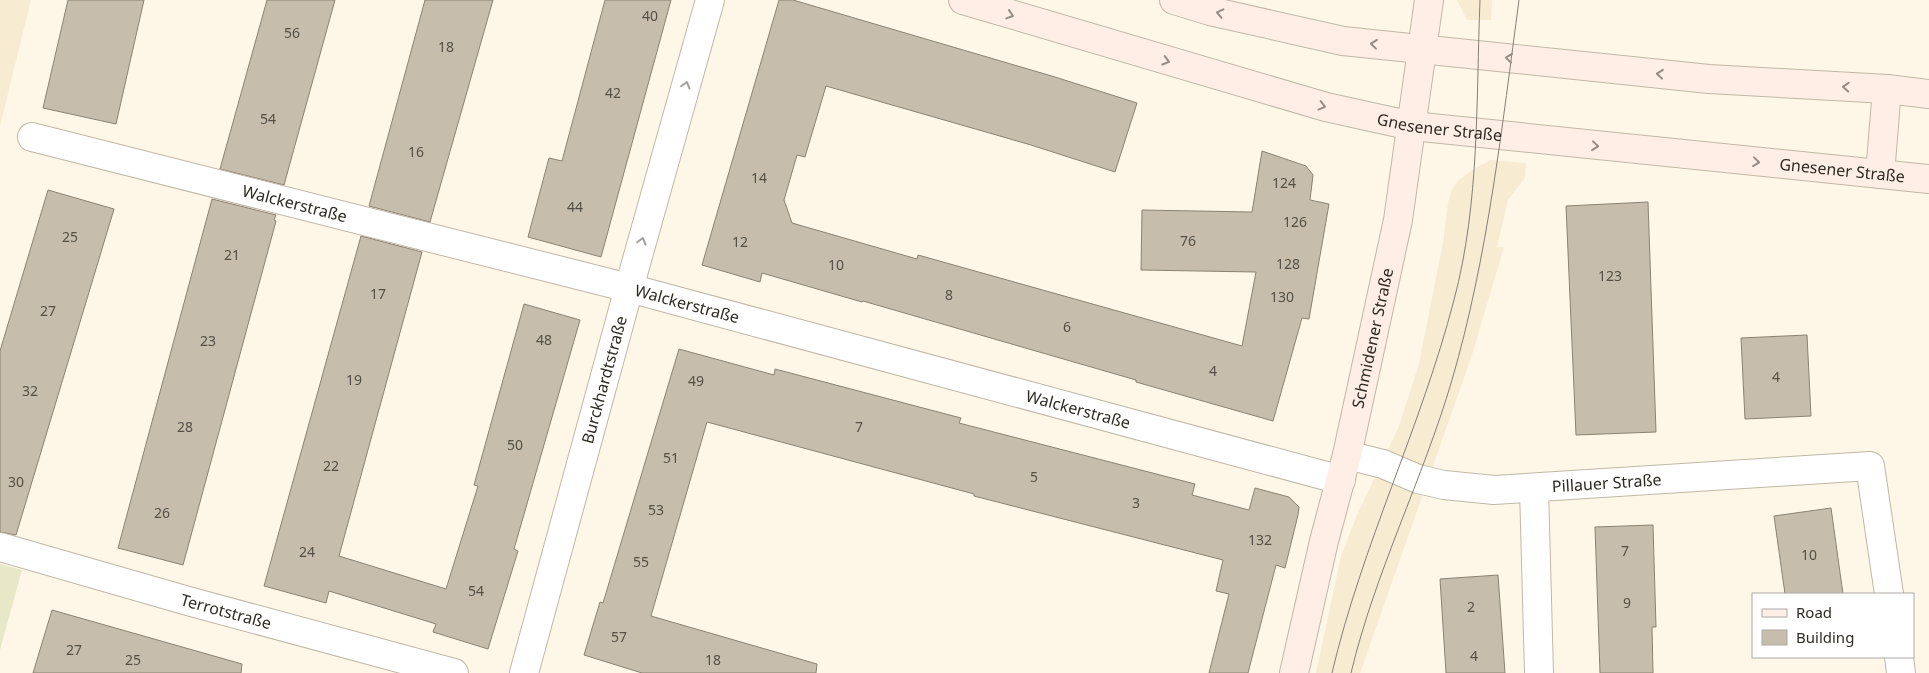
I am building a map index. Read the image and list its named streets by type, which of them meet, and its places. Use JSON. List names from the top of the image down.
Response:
{
  "streets": {
    "main road": ["Gnesener Straße", "Schmidener Straße"],
    "street": [
      "Walckerstraße",
      "Burckhardtstraße",
      "Pillauer Straße",
      "Terrotstraße"
    ]
  },
  "crossings": [
    ["Gnesener Straße", "Schmidener Straße"],
    ["Walckerstraße", "Schmidener Straße"],
    ["Walckerstraße", "Burckhardtstraße"],
    ["Walckerstraße", "Pillauer Straße"],
    ["Schmidener Straße", "Pillauer Straße"]
  ],
  "one_way": ["Burckhardtstraße"],
  "house_numbers": [
    "40",
    "56",
    "18",
    "42",
    "54",
    "16",
    "14",
    "124",
    "44",
    "126",
    "25",
    "76",
    "12",
    "21",
    "128",
    "10",
    "123",
    "17",
    "8",
    "130",
    "27",
    "6",
    "48",
    "23",
    "4",
    "4",
    "19",
    "49",
    "32",
    "28",
    "7",
    "50",
    "51",
    "22",
    "5",
    "30",
    "3",
    "53",
    "26",
    "132",
    "7",
    "24",
    "10",
    "55",
    "54",
    "9",
    "2",
    "57",
    "27",
    "4",
    "25",
    "18"
  ],
  "legend": ["Road", "Building"]
}
